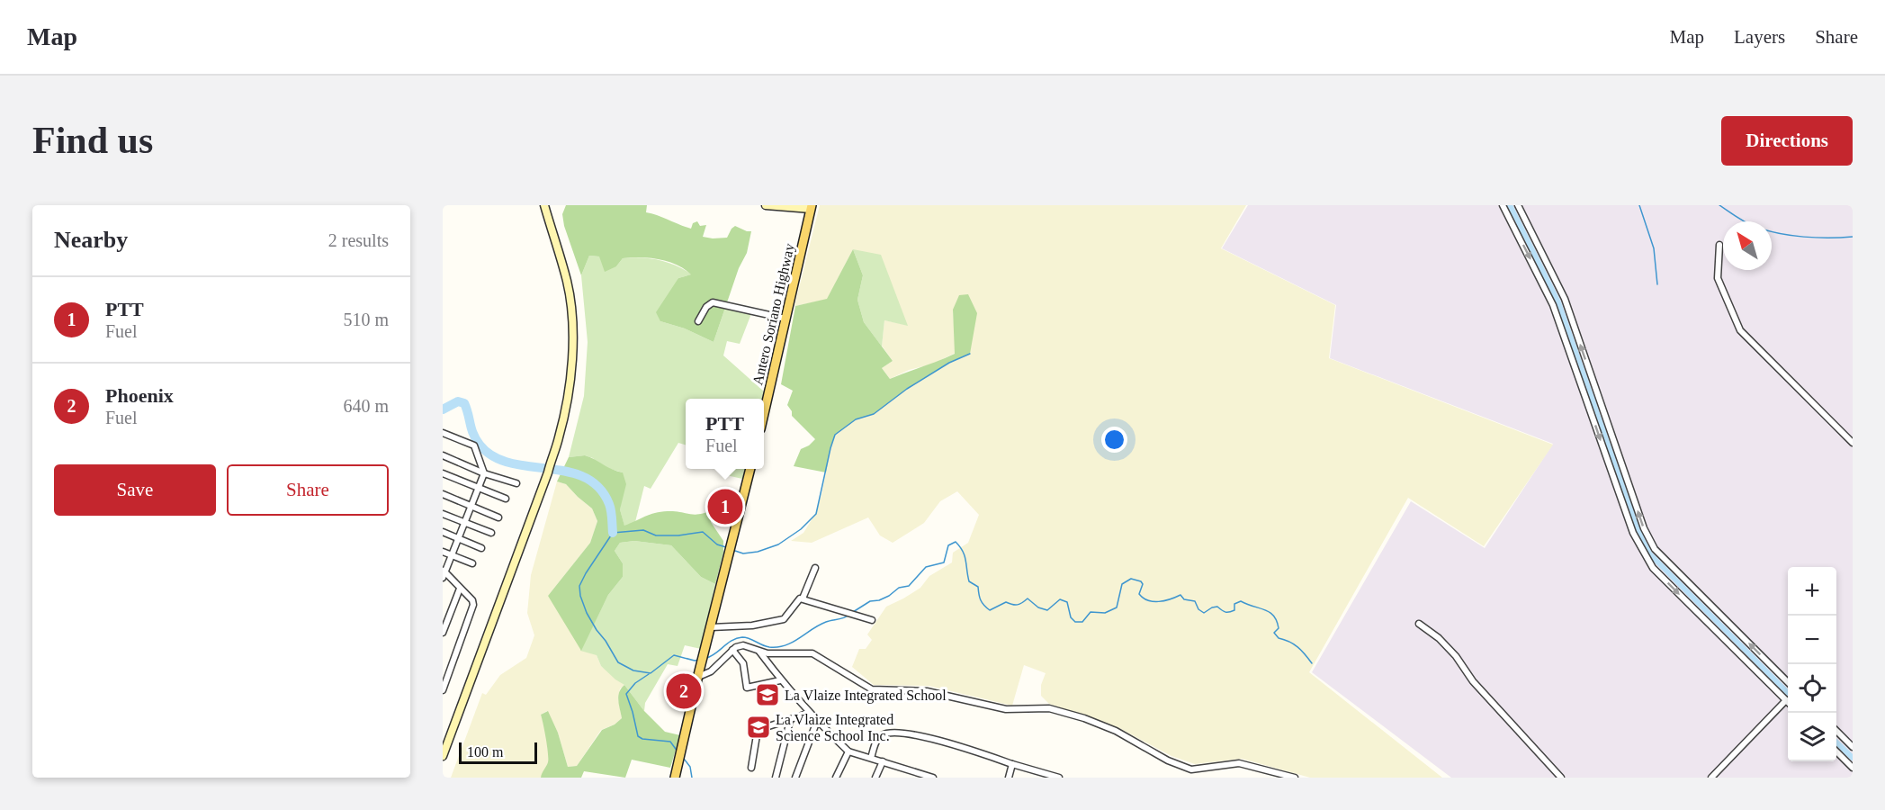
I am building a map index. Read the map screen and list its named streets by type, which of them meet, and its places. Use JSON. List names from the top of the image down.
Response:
{
  "streets": {
    "main road": ["Antero Soriano Highway"]
  },
  "places": {
    "school or university": ["La Vlaize Integrated School", "La Vlaize Integrated Science School Inc."]
  },
  "scale_bar": "100 m",
  "north": "top left",
  "page": {
    "header": "Map",
    "nav": ["Map", "Layers", "Share"],
    "buttons": [
      "Directions",
      ["Save", "Share"]
    ],
    "title": "Find us",
    "heading": ["Nearby", "2 results"],
    "list": [
      {
        "mark": "1",
        "name": "PTT",
        "note": "Fuel",
        "value": "510 m"
      },
      {
        "mark": "2",
        "name": "Phoenix",
        "note": "Fuel",
        "value": "640 m"
      }
    ],
    "popup": ["PTT", "Fuel"],
    "pins": ["1", "2"],
    "map_buttons": ["+", "−"],
    "scale": "100 m"
  }
}
